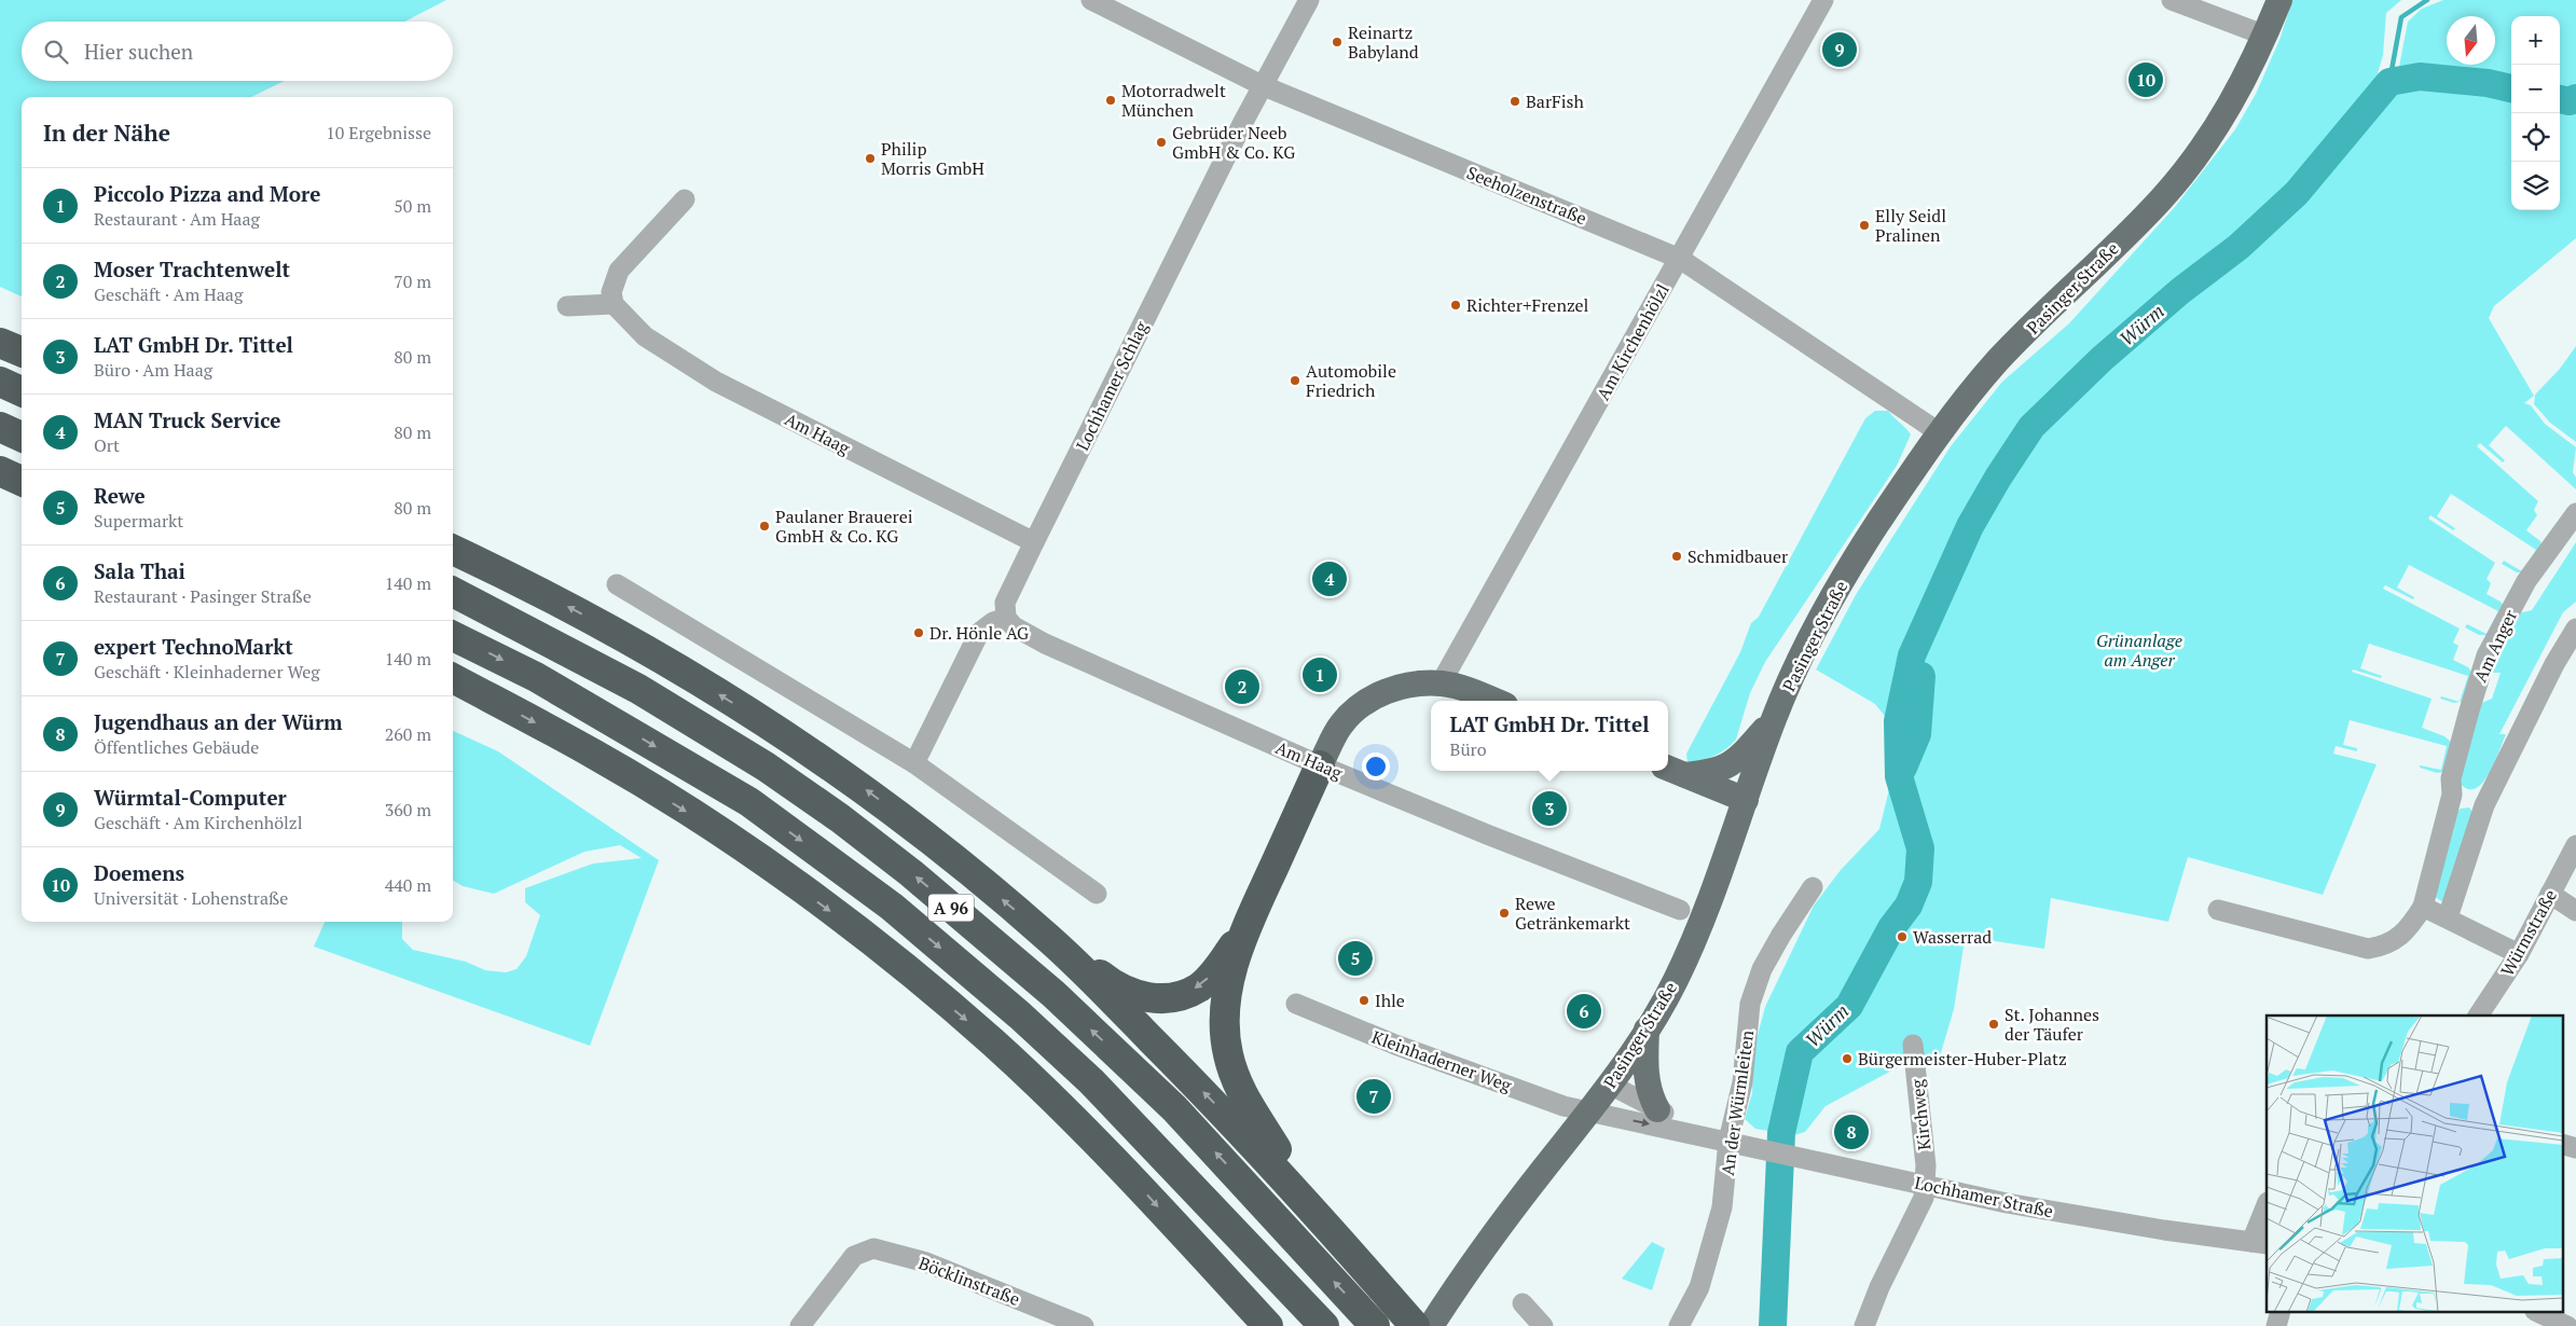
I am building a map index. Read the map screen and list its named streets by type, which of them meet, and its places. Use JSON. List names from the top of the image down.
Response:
{
  "streets": {
    "highway": ["A 96"],
    "main road": ["Pasinger Straße"],
    "street": [
      "Seeholzenstraße",
      "Am Kirchenhölzl",
      "Lochhamer Schlag",
      "Am Haag",
      "Am Anger",
      "Würmstraße",
      "Kleinhaderner Weg",
      "An der Würmleiten",
      "Kirchweg",
      "Lochhamer Straße",
      "Böcklinstraße"
    ]
  },
  "crossings": [
    ["Seeholzenstraße", "Pasinger Straße"],
    ["Seeholzenstraße", "Am Kirchenhölzl"],
    ["Seeholzenstraße", "Lochhamer Schlag"],
    ["Pasinger Straße", "Kleinhaderner Weg"],
    ["Pasinger Straße", "Lochhamer Straße"],
    ["Lochhamer Schlag", "Am Haag"],
    ["Kleinhaderner Weg", "Lochhamer Straße"],
    ["An der Würmleiten", "Lochhamer Straße"],
    ["Kirchweg", "Lochhamer Straße"]
  ],
  "water": ["Würm"],
  "parks": ["Grünanlage am Anger"],
  "places": [
    "Reinartz Babyland",
    "Motorradwelt München",
    "BarFish",
    "Gebrüder Neeb GmbH & Co. KG",
    "Philip Morris GmbH",
    "Elly Seidl Pralinen",
    "Richter+Frenzel",
    "Automobile Friedrich",
    "Paulaner Brauerei GmbH & Co. KG",
    "Schmidbauer",
    "Dr. Hönle AG",
    "Rewe Getränkemarkt",
    "Wasserrad",
    "Ihle",
    "St. Johannes der Täufer",
    "Bürgermeister-Huber-Platz"
  ],
  "north": "bottom",
  "page": {
    "map_buttons": ["+", "−"],
    "search": "Hier suchen",
    "pins": [
      "9",
      "10",
      "4",
      "1",
      "2",
      "3",
      "5",
      "6",
      "7",
      "8"
    ],
    "heading": ["In der Nähe", "10 Ergebnisse"],
    "list": [
      {
        "mark": "1",
        "name": "Piccolo Pizza and More",
        "note": "Restaurant · Am Haag",
        "value": "50 m"
      },
      {
        "mark": "2",
        "name": "Moser Trachtenwelt",
        "note": "Geschäft · Am Haag",
        "value": "70 m"
      },
      {
        "mark": "3",
        "name": "LAT GmbH Dr. Tittel",
        "note": "Büro · Am Haag",
        "value": "80 m"
      },
      {
        "mark": "4",
        "name": "MAN Truck Service",
        "note": "Ort",
        "value": "80 m"
      },
      {
        "mark": "5",
        "name": "Rewe",
        "note": "Supermarkt",
        "value": "80 m"
      },
      {
        "mark": "6",
        "name": "Sala Thai",
        "note": "Restaurant · Pasinger Straße",
        "value": "140 m"
      },
      {
        "mark": "7",
        "name": "expert TechnoMarkt",
        "note": "Geschäft · Kleinhaderner Weg",
        "value": "140 m"
      },
      {
        "mark": "8",
        "name": "Jugendhaus an der Würm",
        "note": "Öffentliches Gebäude",
        "value": "260 m"
      },
      {
        "mark": "9",
        "name": "Würmtal-Computer",
        "note": "Geschäft · Am Kirchenhölzl",
        "value": "360 m"
      },
      {
        "mark": "10",
        "name": "Doemens",
        "note": "Universität · Lohenstraße",
        "value": "440 m"
      }
    ],
    "popup": ["LAT GmbH Dr. Tittel", "Büro"]
  }
}
